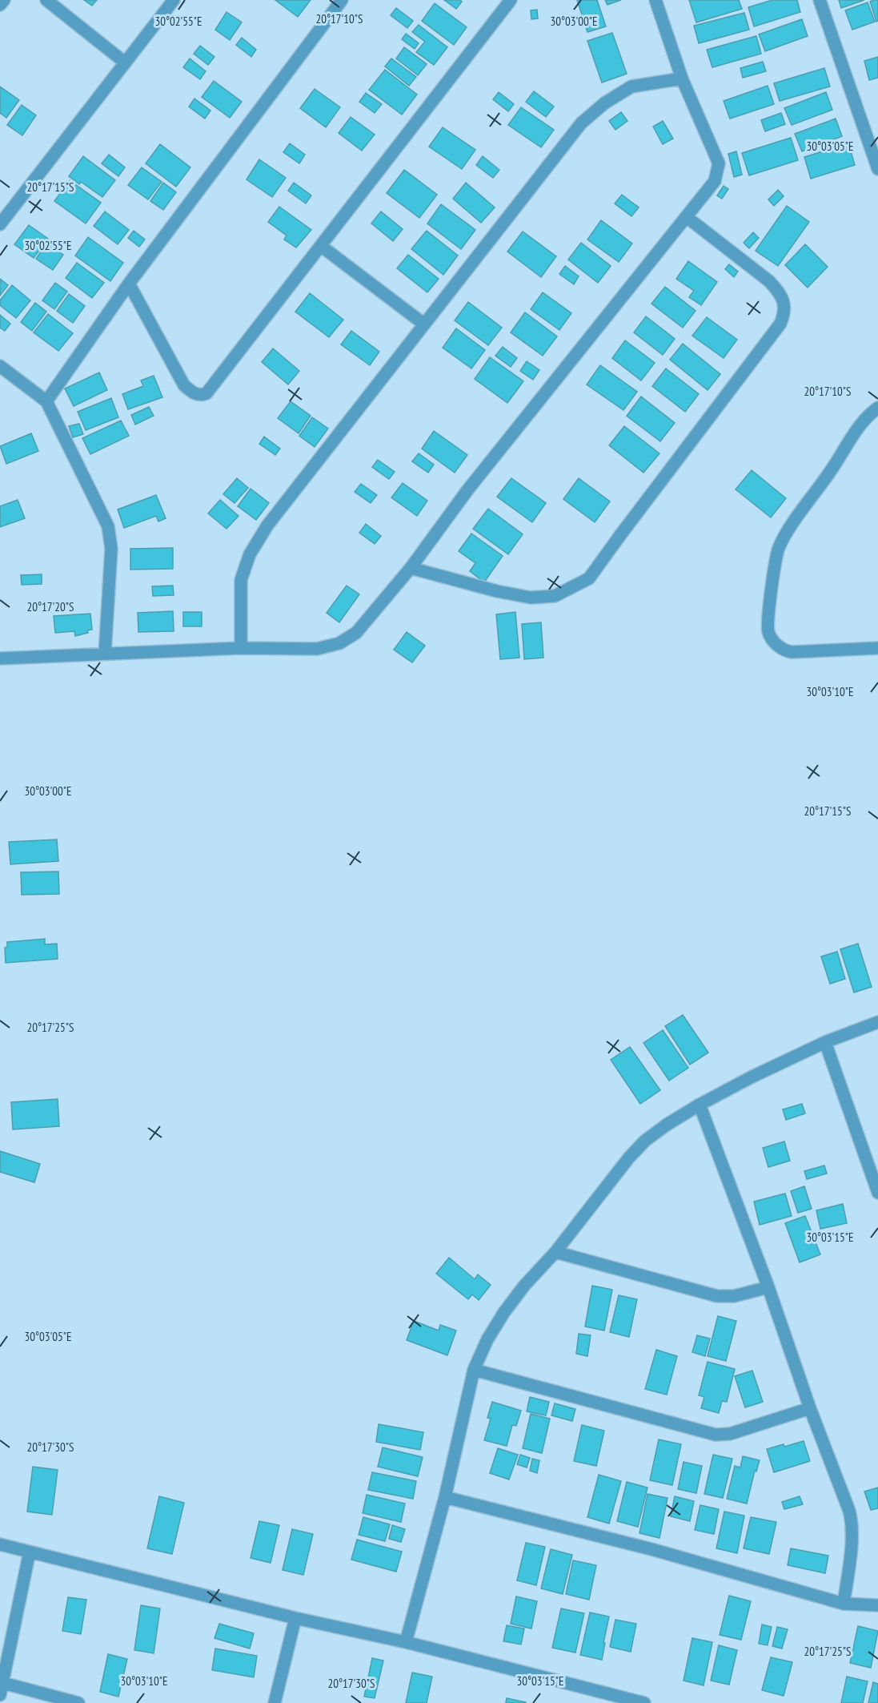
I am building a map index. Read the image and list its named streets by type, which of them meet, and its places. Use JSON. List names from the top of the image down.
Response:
{
  "coordinates": [
    "20°17'10\"S",
    "30°02'55\"E",
    "30°03'00\"E",
    "30°03'05\"E",
    "20°17'15\"S",
    "20°17'20\"S",
    "30°03'10\"E",
    "20°17'25\"S",
    "30°03'15\"E",
    "20°17'30\"S"
  ]
}
